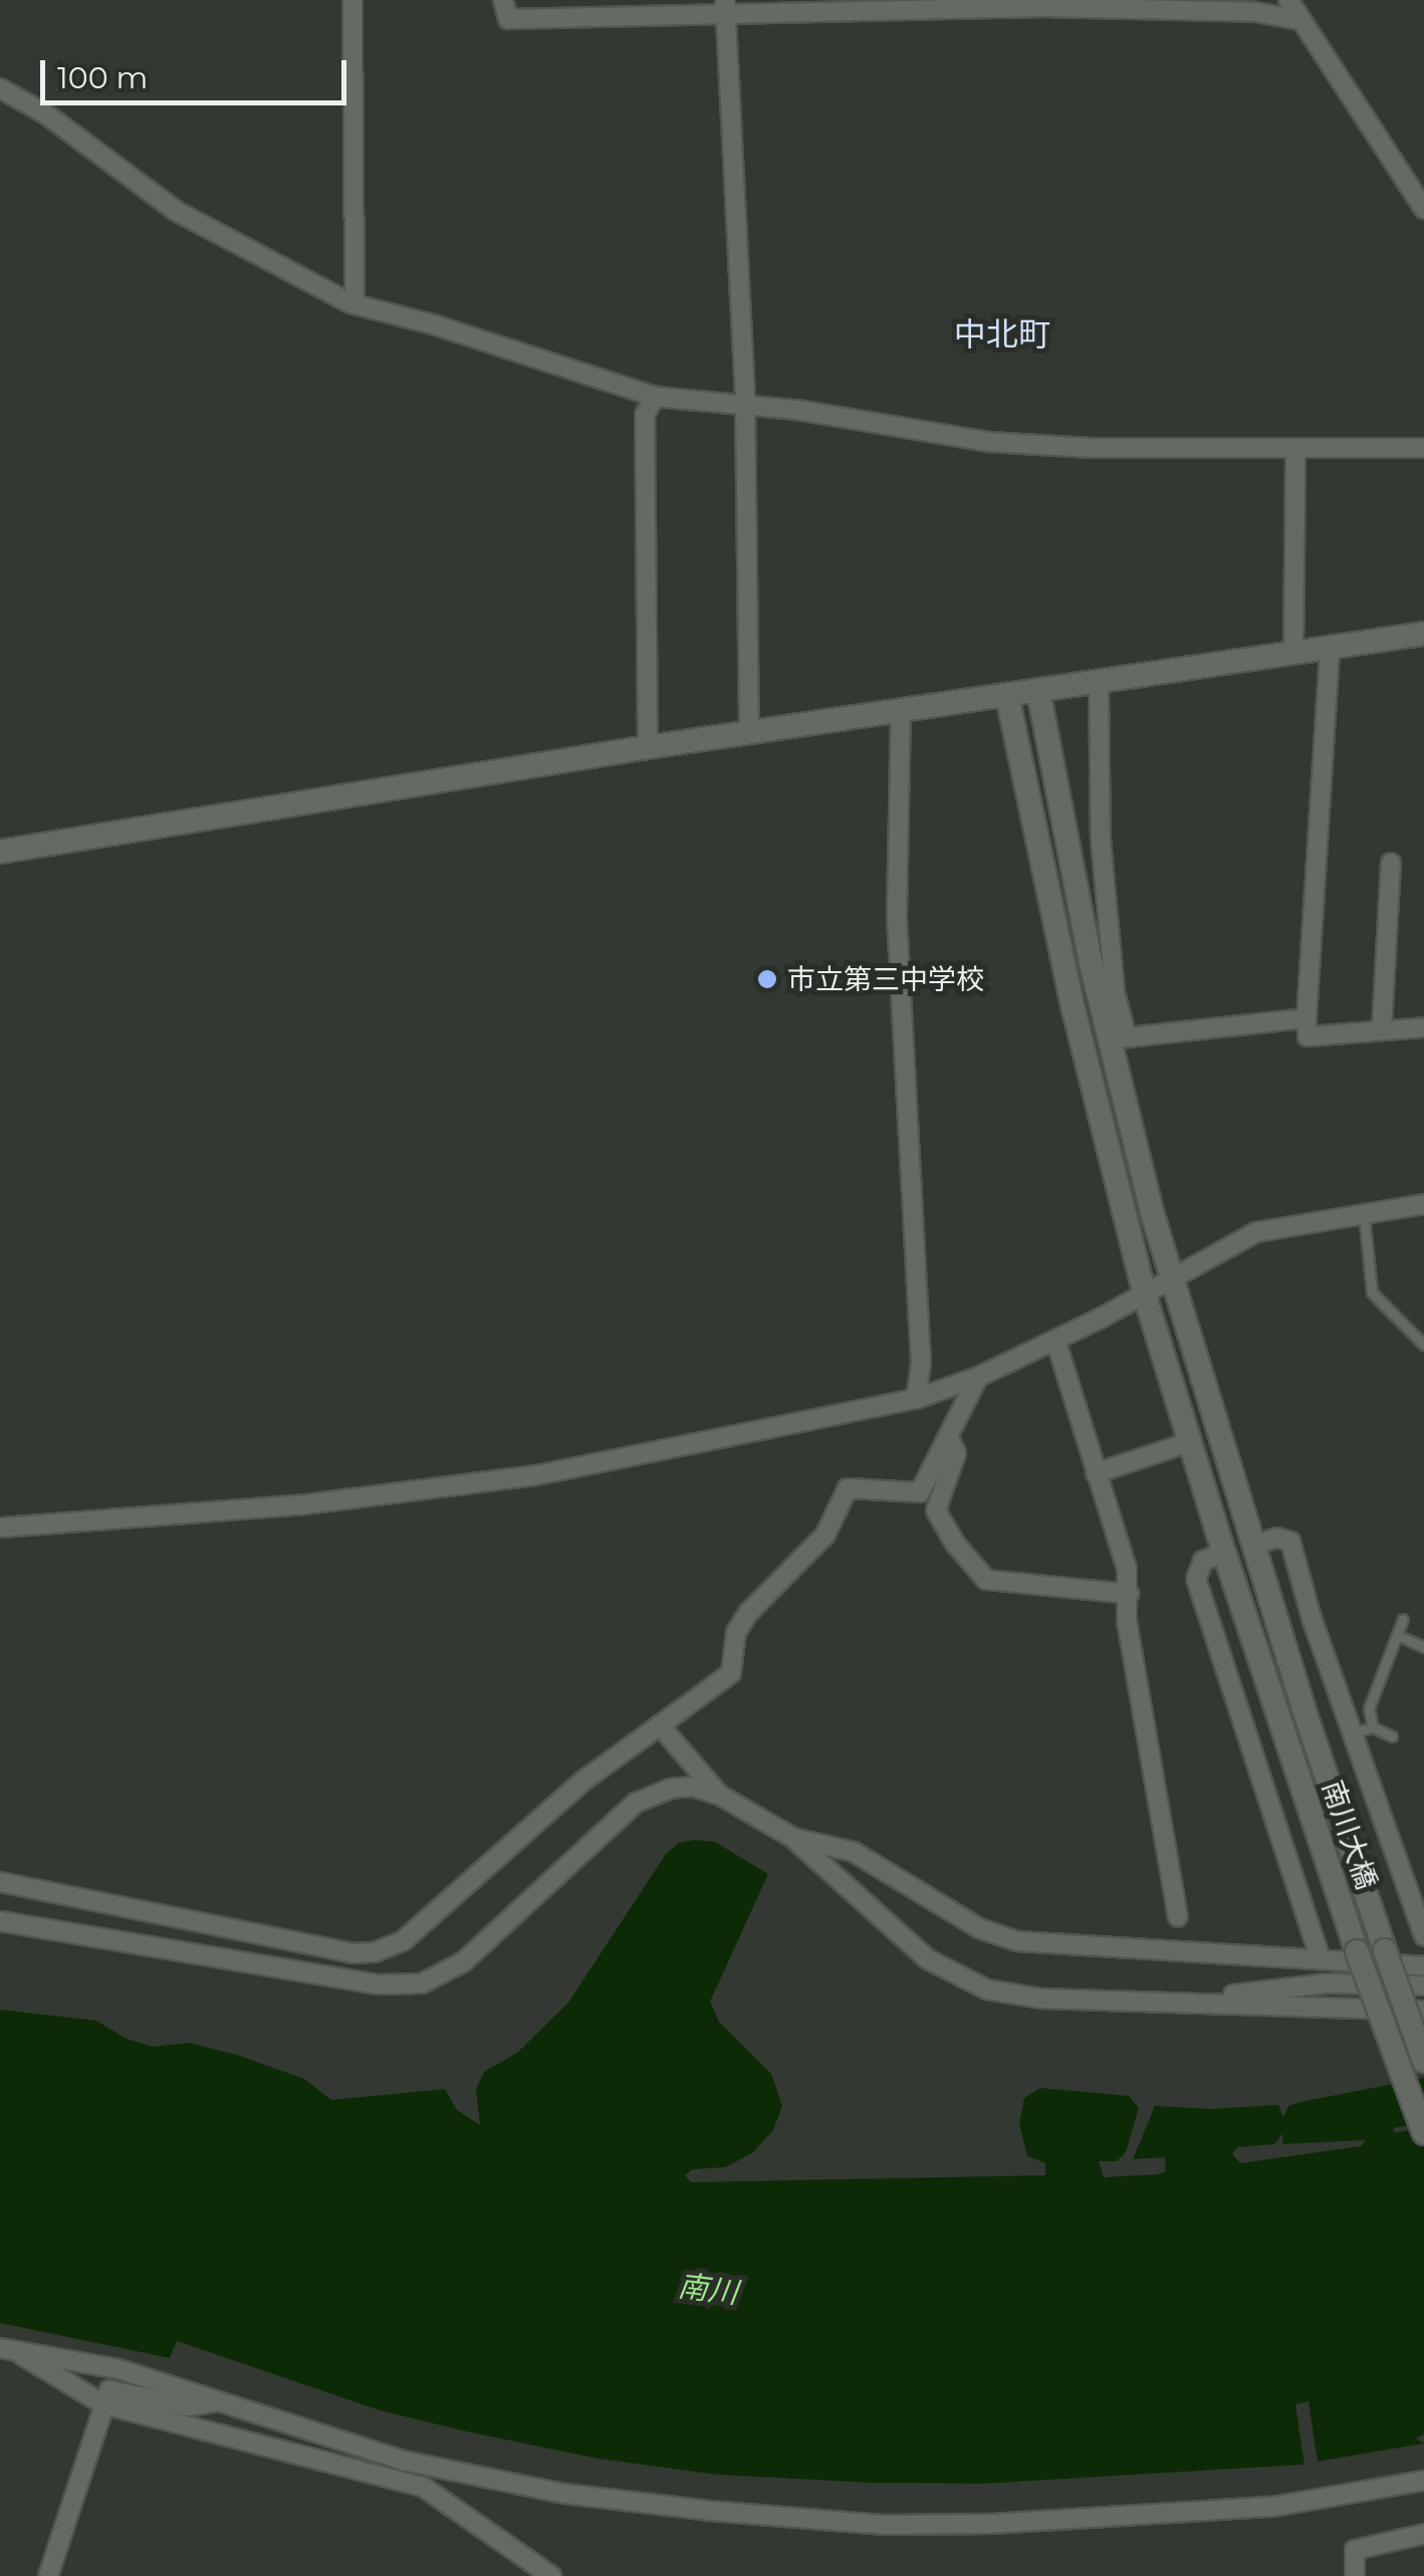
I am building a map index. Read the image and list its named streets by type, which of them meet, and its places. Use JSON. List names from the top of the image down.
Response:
{
  "streets": {
    "street": ["南川大橋"]
  },
  "districts": ["中北町"],
  "water": ["南川"],
  "places": ["市立第三中学校"],
  "scale_bar": "100 m"
}
